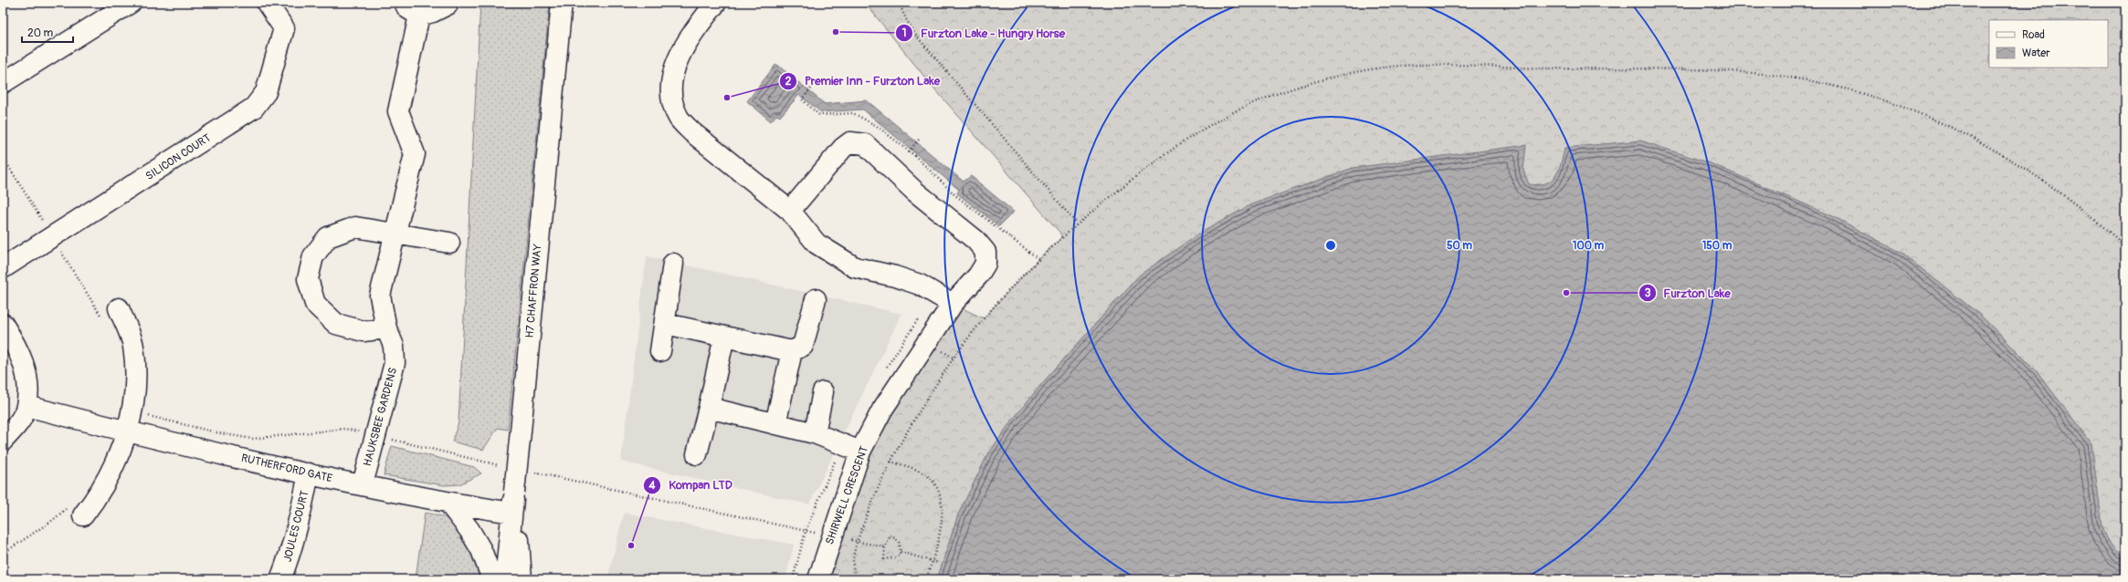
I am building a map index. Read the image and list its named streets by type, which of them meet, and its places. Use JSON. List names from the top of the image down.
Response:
{
  "streets": {
    "street": [
      "SILICON COURT",
      "H7 CHAFFRON WAY",
      "HAUKSBEE GARDENS",
      "RUTHERFORD GATE",
      "SHIRWELL CRESCENT",
      "JOULES COURT"
    ]
  },
  "crossings": [
    ["H7 CHAFFRON WAY", "RUTHERFORD GATE"],
    ["HAUKSBEE GARDENS", "RUTHERFORD GATE"],
    ["RUTHERFORD GATE", "JOULES COURT"]
  ],
  "places": [
    "Furzton Lake - Hungry Horse",
    "Premier Inn - Furzton Lake",
    "Furzton Lake",
    "Kompan LTD"
  ],
  "legend": ["Road", "Water"],
  "scale_bar": "20 m",
  "rings": ["50 m", "100 m", "150 m"]
}
